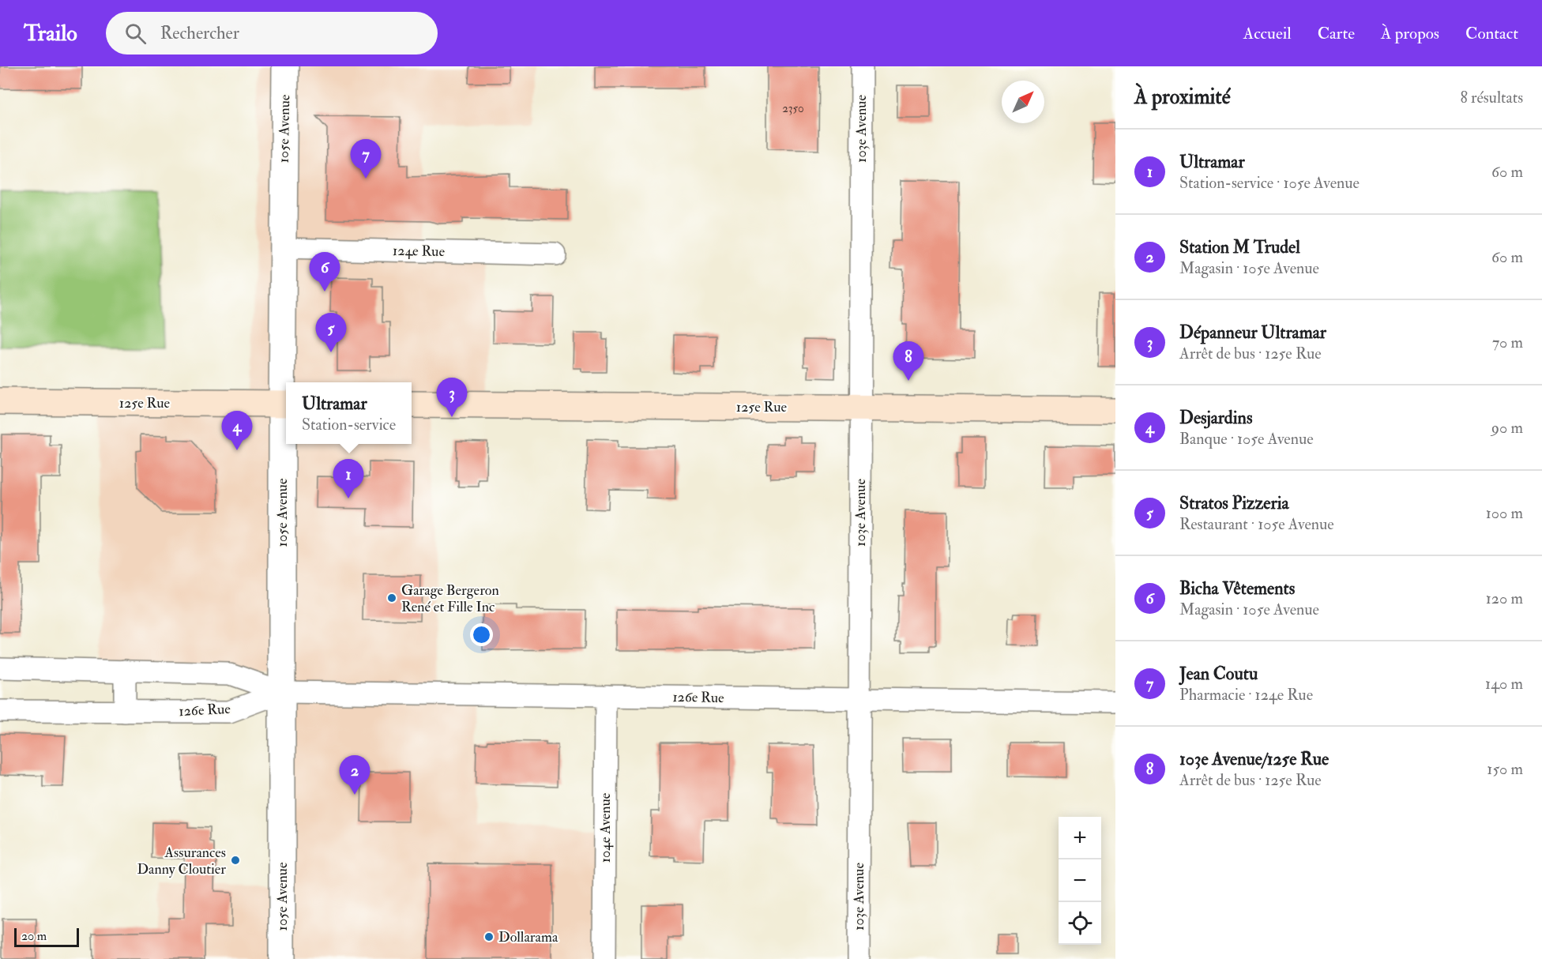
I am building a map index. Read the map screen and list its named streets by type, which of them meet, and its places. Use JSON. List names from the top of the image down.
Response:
{
  "streets": {
    "main road": ["125e Rue"],
    "street": [
      "105e Avenue",
      "103e Avenue",
      "124e Rue",
      "126e Rue",
      "104e Avenue"
    ]
  },
  "crossings": [
    ["105e Avenue", "124e Rue"],
    ["105e Avenue", "125e Rue"],
    ["105e Avenue", "126e Rue"],
    ["103e Avenue", "125e Rue"],
    ["103e Avenue", "126e Rue"],
    ["126e Rue", "104e Avenue"]
  ],
  "places": ["Garage Bergeron René et Fille Inc", "Assurances Danny Cloutier", "Dollarama"],
  "house_numbers": ["2350"],
  "scale_bar": "20 m",
  "north": "top right",
  "page": {
    "header": "Trailo",
    "search": "Rechercher",
    "nav": [
      "Accueil",
      "Carte",
      "À propos",
      "Contact"
    ],
    "heading": ["À proximité", "8 résultats"],
    "list": [
      {
        "mark": "1",
        "name": "Ultramar",
        "note": "Station-service · 105e Avenue",
        "value": "60 m"
      },
      {
        "mark": "2",
        "name": "Station M Trudel",
        "note": "Magasin · 105e Avenue",
        "value": "60 m"
      },
      {
        "mark": "3",
        "name": "Dépanneur Ultramar",
        "note": "Arrêt de bus · 125e Rue",
        "value": "70 m"
      },
      {
        "mark": "4",
        "name": "Desjardins",
        "note": "Banque · 105e Avenue",
        "value": "90 m"
      },
      {
        "mark": "5",
        "name": "Stratos Pizzeria",
        "note": "Restaurant · 105e Avenue",
        "value": "100 m"
      },
      {
        "mark": "6",
        "name": "Bicha Vêtements",
        "note": "Magasin · 105e Avenue",
        "value": "120 m"
      },
      {
        "mark": "7",
        "name": "Jean Coutu",
        "note": "Pharmacie · 124e Rue",
        "value": "140 m"
      },
      {
        "mark": "8",
        "name": "103e Avenue/125e Rue",
        "note": "Arrêt de bus · 125e Rue",
        "value": "150 m"
      }
    ],
    "pins": [
      "7",
      "6",
      "5",
      "8",
      "3",
      "4",
      "1",
      "2"
    ],
    "popup": ["Ultramar", "Station-service"],
    "map_buttons": ["+", "−"],
    "scale": "20 m"
  }
}
